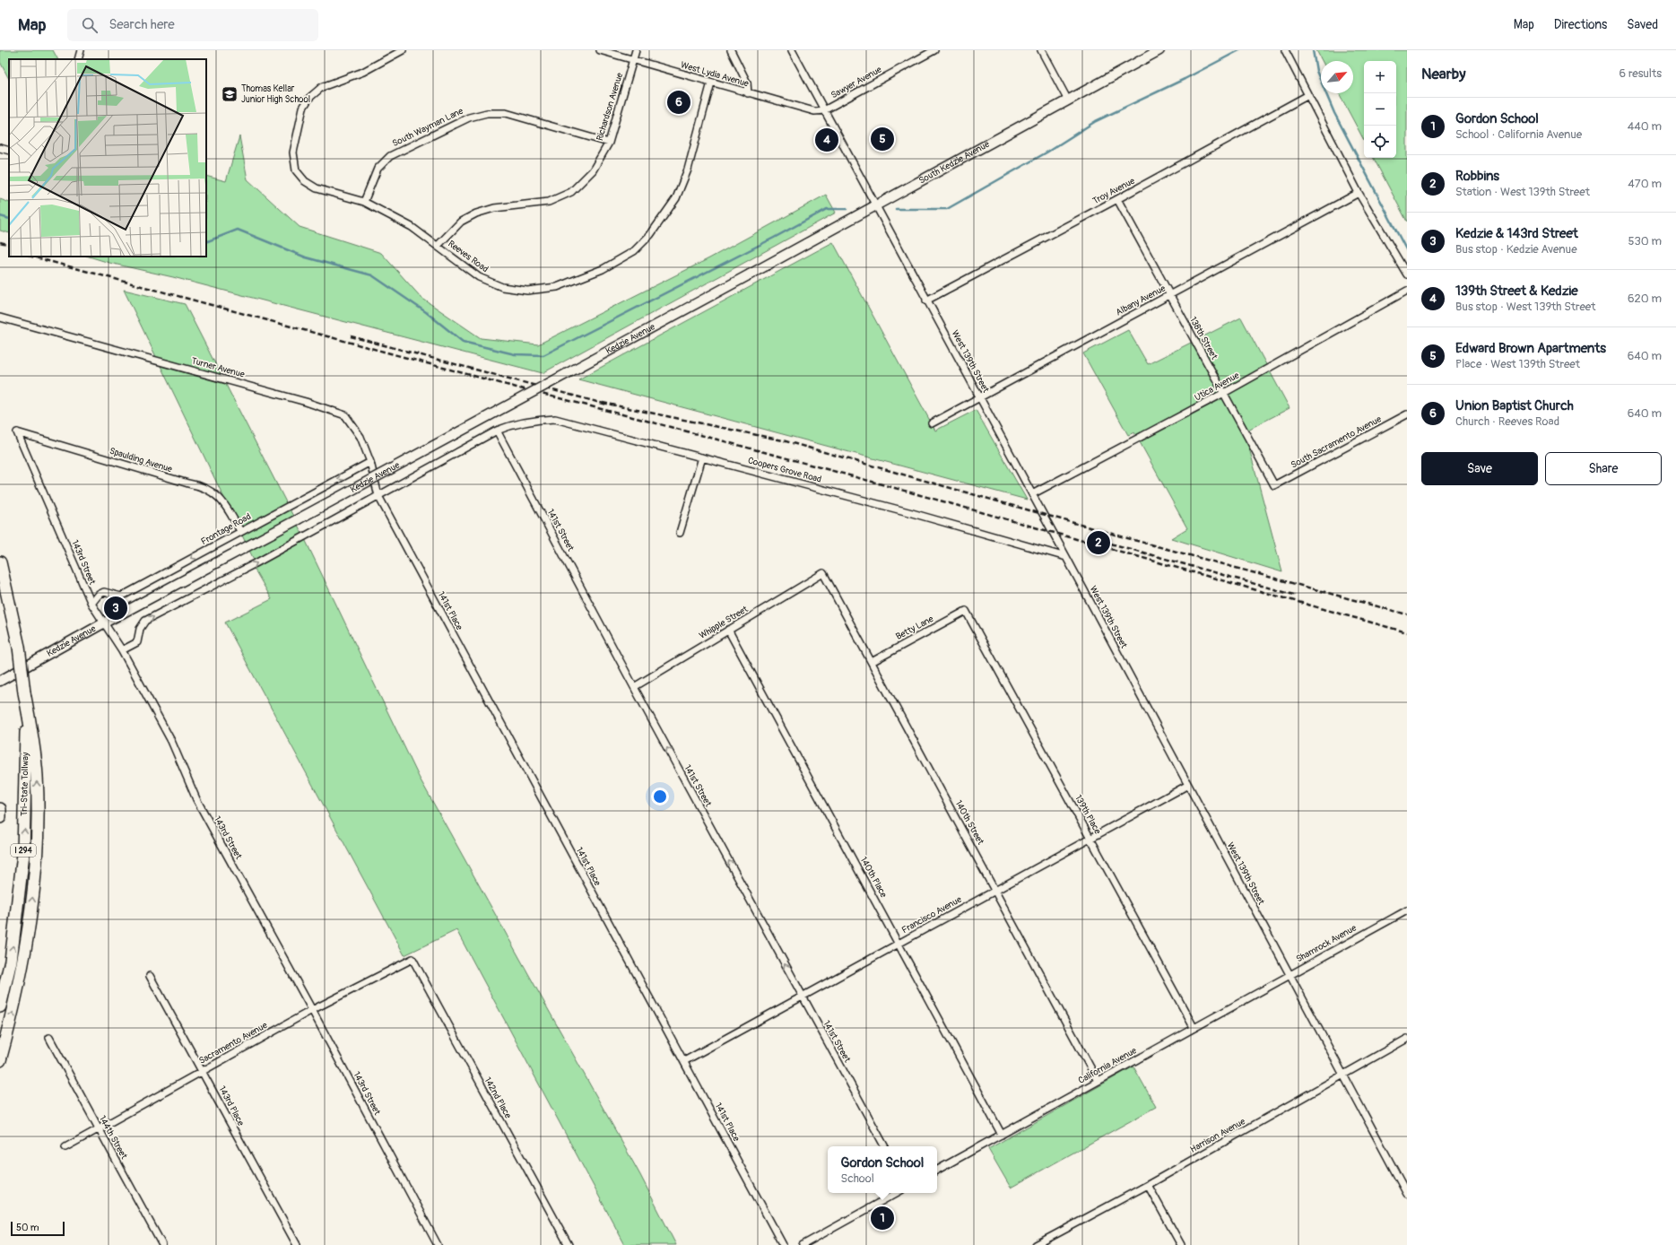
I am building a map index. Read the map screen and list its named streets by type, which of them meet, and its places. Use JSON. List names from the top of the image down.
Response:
{
  "streets": {
    "highway": ["Tri-State Tollway", "I 294"],
    "main road": ["South Kedzie Avenue", "Kedzie Avenue"],
    "street": [
      "West Lydia Avenue",
      "Sawyer Avenue",
      "Richardson Avenue",
      "South Wayman Lane",
      "Troy Avenue",
      "Reeves Road",
      "Albany Avenue",
      "138th Street",
      "West 139th Street",
      "Turner Avenue",
      "Utica Avenue",
      "South Sacramento Avenue",
      "Spaulding Avenue",
      "Coopers Grove Road",
      "Frontage Road",
      "141st Street",
      "143rd Street",
      "141st Place",
      "Whipple Street",
      "Betty Lane",
      "139th Place",
      "140th Street",
      "140th Place",
      "Francisco Avenue",
      "Shamrock Avenue",
      "Sacramento Avenue",
      "California Avenue",
      "142nd Place",
      "143rd Place",
      "Harrison Avenue",
      "144th Street"
    ]
  },
  "crossings": [
    ["West Lydia Avenue", "Sawyer Avenue"],
    ["West Lydia Avenue", "Richardson Avenue"],
    ["West Lydia Avenue", "Reeves Road"],
    ["West Lydia Avenue", "West 139th Street"],
    ["Sawyer Avenue", "West 139th Street"],
    ["Richardson Avenue", "South Wayman Lane"],
    ["Richardson Avenue", "Reeves Road"],
    ["South Wayman Lane", "Reeves Road"],
    ["South Kedzie Avenue", "Kedzie Avenue"],
    ["South Kedzie Avenue", "West 139th Street"],
    ["Troy Avenue", "138th Street"],
    ["Troy Avenue", "West 139th Street"],
    ["Albany Avenue", "138th Street"],
    ["Albany Avenue", "West 139th Street"],
    ["138th Street", "Utica Avenue"],
    ["138th Street", "South Sacramento Avenue"],
    ["Kedzie Avenue", "143rd Street"],
    ["West 139th Street", "Utica Avenue"],
    ["West 139th Street", "Coopers Grove Road"],
    ["West 139th Street", "Francisco Avenue"],
    ["West 139th Street", "Shamrock Avenue"],
    ["West 139th Street", "California Avenue"],
    ["West 139th Street", "Harrison Avenue"],
    ["Turner Avenue", "Coopers Grove Road"],
    ["Turner Avenue", "Frontage Road"],
    ["Turner Avenue", "141st Place"],
    ["Spaulding Avenue", "Frontage Road"],
    ["Spaulding Avenue", "143rd Street"],
    ["Coopers Grove Road", "141st Street"],
    ["Coopers Grove Road", "143rd Street"],
    ["Coopers Grove Road", "141st Place"],
    ["Frontage Road", "143rd Street"],
    ["141st Street", "Whipple Street"],
    ["141st Street", "Francisco Avenue"],
    ["143rd Street", "Sacramento Avenue"],
    ["141st Place", "Francisco Avenue"],
    ["Whipple Street", "140th Street"],
    ["Whipple Street", "140th Place"],
    ["Betty Lane", "139th Place"],
    ["Betty Lane", "140th Street"],
    ["139th Place", "Francisco Avenue"],
    ["139th Place", "California Avenue"],
    ["140th Street", "Francisco Avenue"],
    ["140th Street", "California Avenue"],
    ["140th Place", "Francisco Avenue"],
    ["140th Place", "California Avenue"],
    ["Shamrock Avenue", "California Avenue"],
    ["Sacramento Avenue", "142nd Place"],
    ["Sacramento Avenue", "143rd Place"],
    ["Sacramento Avenue", "144th Street"]
  ],
  "one_way": ["Frontage Road", "141st Street"],
  "places": {
    "school or university": ["Thomas Kellar Junior High School"]
  },
  "scale_bar": "50 m",
  "north": "top right",
  "page": {
    "header": "Map",
    "search": "Search here",
    "nav": ["Map", "Directions", "Saved"],
    "heading": ["Nearby", "6 results"],
    "map_buttons": ["+", "−"],
    "pins": [
      "6",
      "5",
      "4",
      "2",
      "3",
      "1"
    ],
    "list": [
      {
        "mark": "1",
        "name": "Gordon School",
        "note": "School · California Avenue",
        "value": "440 m"
      },
      {
        "mark": "2",
        "name": "Robbins",
        "note": "Station · West 139th Street",
        "value": "470 m"
      },
      {
        "mark": "3",
        "name": "Kedzie & 143rd Street",
        "note": "Bus stop · Kedzie Avenue",
        "value": "530 m"
      },
      {
        "mark": "4",
        "name": "139th Street & Kedzie",
        "note": "Bus stop · West 139th Street",
        "value": "620 m"
      },
      {
        "mark": "5",
        "name": "Edward Brown Apartments",
        "note": "Place · West 139th Street",
        "value": "640 m"
      },
      {
        "mark": "6",
        "name": "Union Baptist Church",
        "note": "Church · Reeves Road",
        "value": "640 m"
      }
    ],
    "buttons": ["Save", "Share"],
    "popup": ["Gordon School", "School"],
    "scale": "50 m"
  }
}
